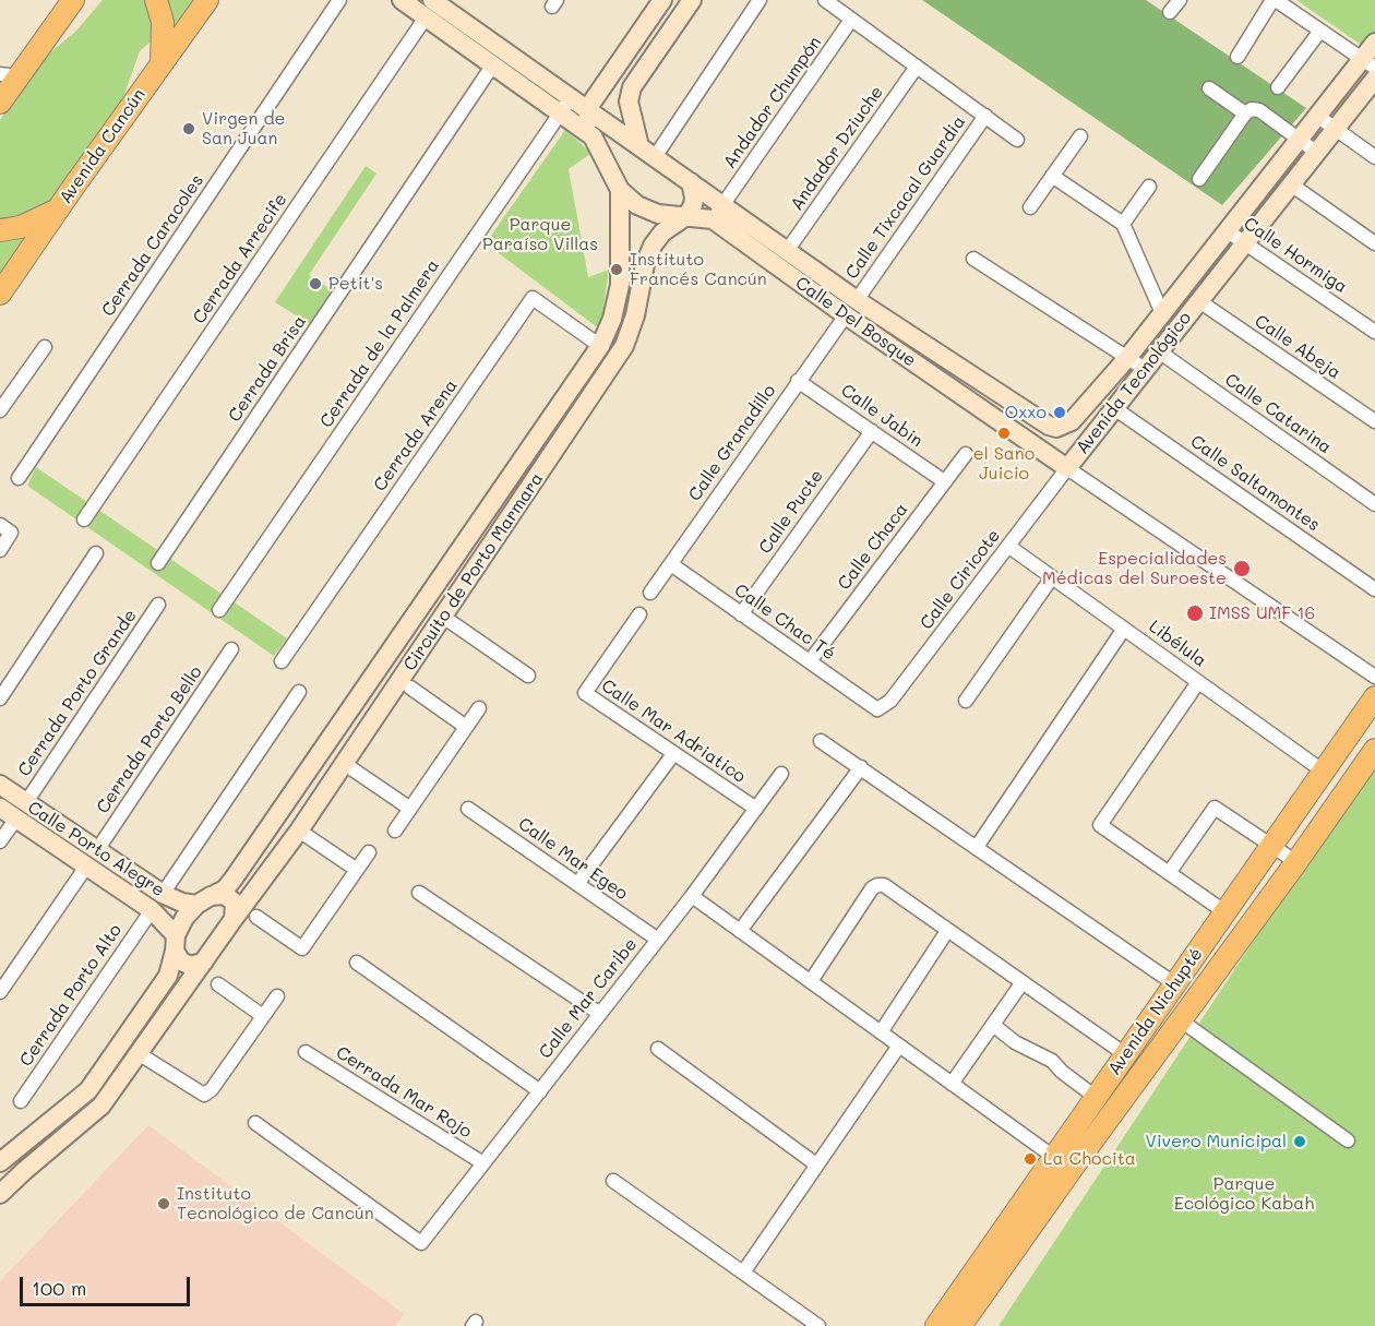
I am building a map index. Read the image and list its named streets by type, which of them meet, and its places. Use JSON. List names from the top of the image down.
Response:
{
  "streets": {
    "main road": ["Avenida Cancún", "Avenida Nichupté"],
    "street": [
      "Andador Chumpón",
      "Andador Dziuche",
      "Calle Tixcacal Guardia",
      "Cerrada Caracoles",
      "Calle Hormiga",
      "Cerrada Arrecife",
      "Calle Del Bosque",
      "Cerrada de la Palmera",
      "Calle Abeja",
      "Cerrada Brisa",
      "Avenida Tecnológico",
      "Calle Catarina",
      "Calle Jabin",
      "Cerrada Arena",
      "Calle Granadillo",
      "Calle Saltamontes",
      "Calle Pucte",
      "Calle Chaca",
      "Circuito de Porto Marmara",
      "Calle Ciricote",
      "Calle Chac Té",
      "Libélula",
      "Cerrada Porto Grande",
      "Calle Mar Adriatico",
      "Cerrada Porto Bello",
      "Calle Porto Alegre",
      "Calle Mar Egeo",
      "Cerrada Porto Alto",
      "Calle Mar Caribe",
      "Cerrada Mar Rojo"
    ]
  },
  "crossings": [
    ["Andador Chumpón", "Calle Del Bosque"],
    ["Andador Dziuche", "Calle Del Bosque"],
    ["Calle Tixcacal Guardia", "Calle Del Bosque"],
    ["Calle Hormiga", "Avenida Tecnológico"],
    ["Cerrada Arrecife", "Calle Del Bosque"],
    ["Calle Del Bosque", "Cerrada de la Palmera"],
    ["Calle Del Bosque", "Cerrada Brisa"],
    ["Calle Del Bosque", "Avenida Tecnológico"],
    ["Calle Del Bosque", "Calle Granadillo"],
    ["Calle Del Bosque", "Circuito de Porto Marmara"],
    ["Calle Del Bosque", "Calle Ciricote"],
    ["Calle Abeja", "Avenida Tecnológico"],
    ["Avenida Tecnológico", "Calle Catarina"],
    ["Avenida Tecnológico", "Calle Saltamontes"],
    ["Avenida Tecnológico", "Calle Ciricote"],
    ["Calle Jabin", "Calle Granadillo"],
    ["Calle Jabin", "Calle Pucte"],
    ["Calle Jabin", "Calle Chaca"],
    ["Cerrada Arena", "Circuito de Porto Marmara"],
    ["Calle Granadillo", "Calle Chac Té"],
    ["Calle Pucte", "Calle Chac Té"],
    ["Calle Chaca", "Calle Chac Té"],
    ["Circuito de Porto Marmara", "Calle Porto Alegre"],
    ["Calle Ciricote", "Calle Chac Té"],
    ["Calle Ciricote", "Libélula"],
    ["Libélula", "Avenida Nichupté"],
    ["Cerrada Porto Grande", "Calle Porto Alegre"],
    ["Calle Mar Adriatico", "Calle Mar Caribe"],
    ["Cerrada Porto Bello", "Calle Porto Alegre"],
    ["Calle Porto Alegre", "Cerrada Porto Alto"],
    ["Calle Mar Egeo", "Calle Mar Caribe"],
    ["Calle Mar Caribe", "Cerrada Mar Rojo"]
  ],
  "parks": ["Parque Paraíso Villas", "Parque Ecológico Kabah"],
  "places": [
    "Virgen de San Juan",
    "Instituto Francés Cancún",
    "Petit's",
    "Oxxo",
    "el Sano Juicio",
    "Especialidades Médicas del Suroeste",
    "IMSS UMF 16",
    "Vivero Municipal",
    "La Chocita",
    "Instituto Tecnológico de Cancún"
  ],
  "scale_bar": "100 m"
}
